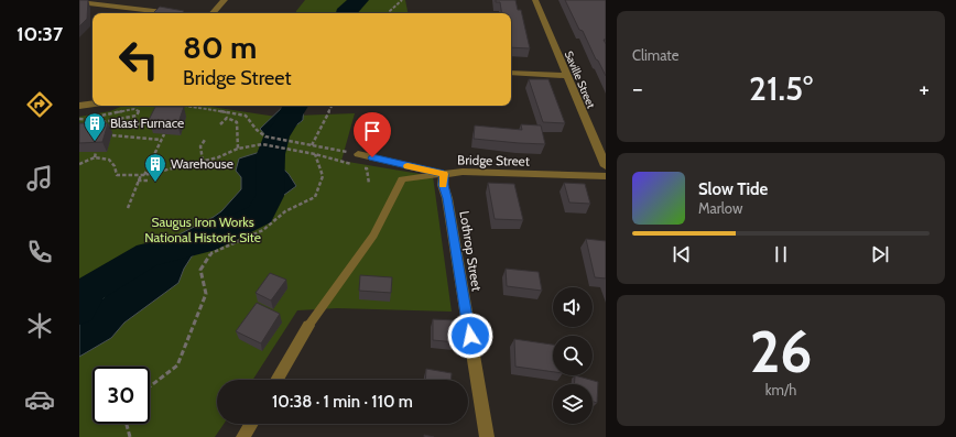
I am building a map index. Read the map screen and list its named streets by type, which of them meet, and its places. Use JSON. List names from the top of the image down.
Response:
{
  "streets": {
    "street": ["Saville Street", "Bridge Street", "Lothrop Street"]
  },
  "crossings": [
    ["Bridge Street", "Lothrop Street"]
  ],
  "parks": ["Saugus Iron Works National Historic Site"],
  "places": {
    "building": ["Blast Furnace", "Warehouse"]
  },
  "page": {
    "tabs": "10:37",
    "tile": [
      "Climate",
      ["26", "km/h"]
    ],
    "turn": ["80 m", "Bridge Street"],
    "heat": ["−", "21.5°", "+"],
    "song": ["Slow Tide", "Marlow"],
    "limit": "30",
    "trip": "10:38 · 1 min · 110 m"
  }
}
